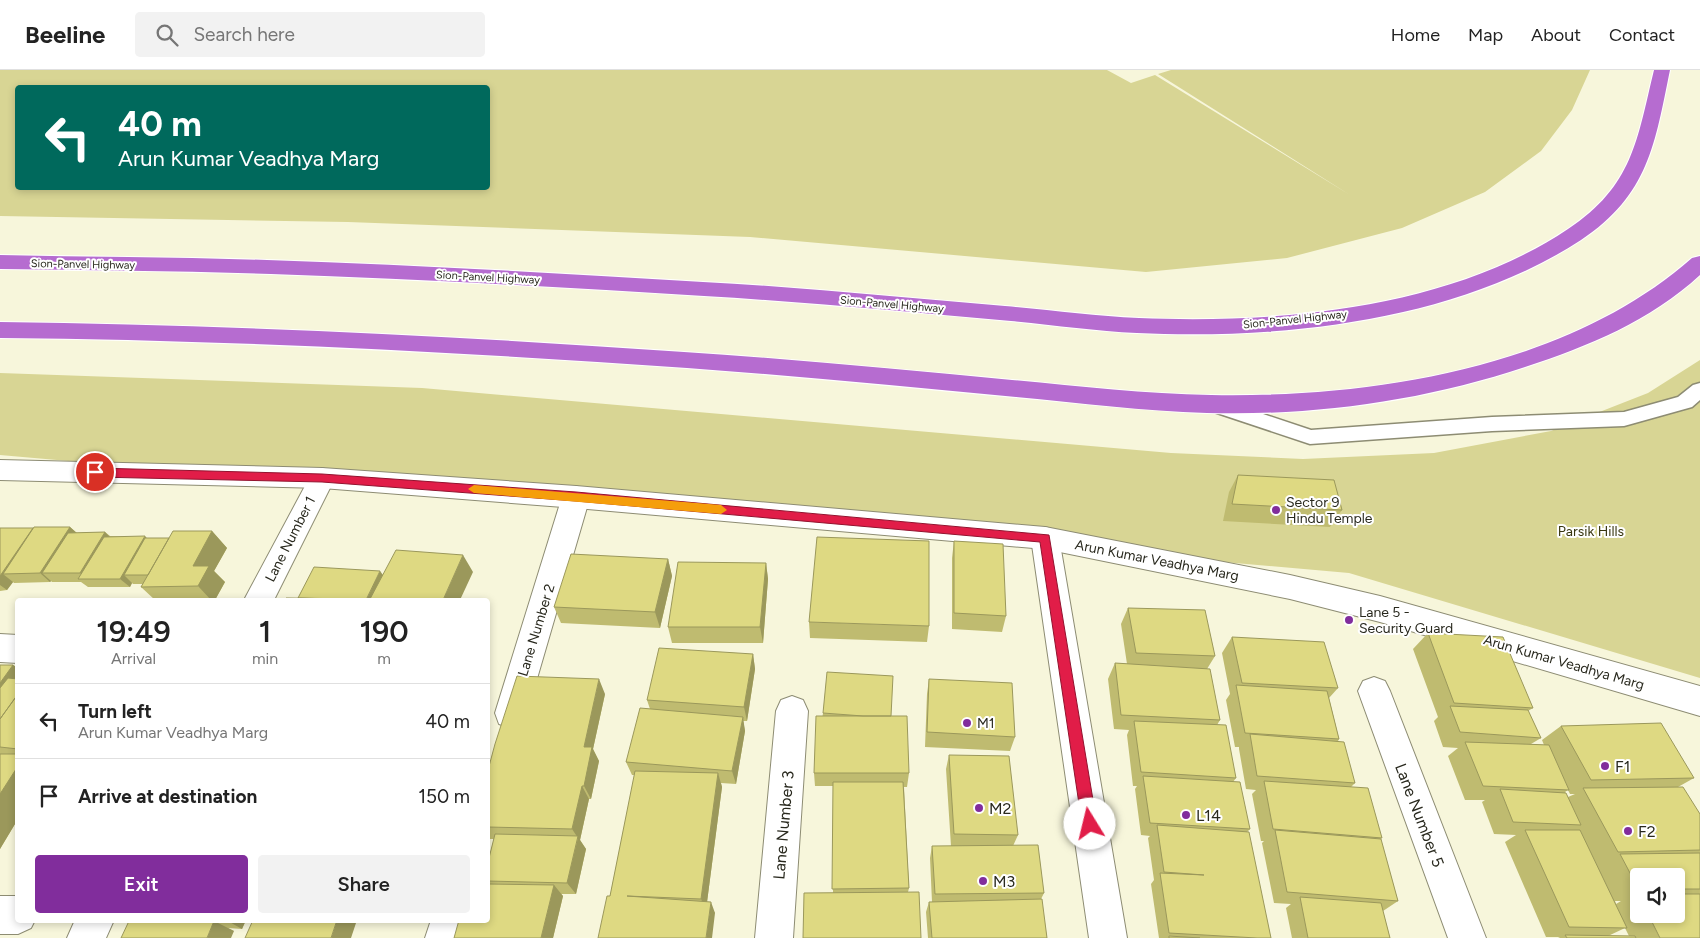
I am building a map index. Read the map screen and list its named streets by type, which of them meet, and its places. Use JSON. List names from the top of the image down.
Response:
{
  "streets": {
    "highway": ["Sion-Panvel Highway"],
    "street": [
      "Lane Number 1",
      "Arun Kumar Veadhya Marg",
      "Lane Number 2",
      "Lane Number 5",
      "Lane Number 3"
    ]
  },
  "crossings": [
    ["Lane Number 1", "Arun Kumar Veadhya Marg"],
    ["Arun Kumar Veadhya Marg", "Lane Number 2"]
  ],
  "parks": ["Parsik Hills"],
  "places": [
    "Sector 9 Hindu Temple",
    "Lane 5 - Security Guard",
    "M1",
    "F1",
    "M2",
    "L14",
    "F2",
    "M3"
  ],
  "page": {
    "header": "Beeline",
    "search": "Search here",
    "nav": [
      "Home",
      "Map",
      "About",
      "Contact"
    ],
    "turn": ["40 m", "Arun Kumar Veadhya Marg"],
    "eta": [
      "19:49",
      "Arrival",
      "1",
      "min",
      "190",
      "m"
    ],
    "list": [
      {
        "name": "Turn left",
        "note": "Arun Kumar Veadhya Marg",
        "value": "40 m"
      },
      {
        "name": "Arrive at destination",
        "value": "150 m"
      }
    ],
    "buttons": ["Exit", "Share"]
  }
}
